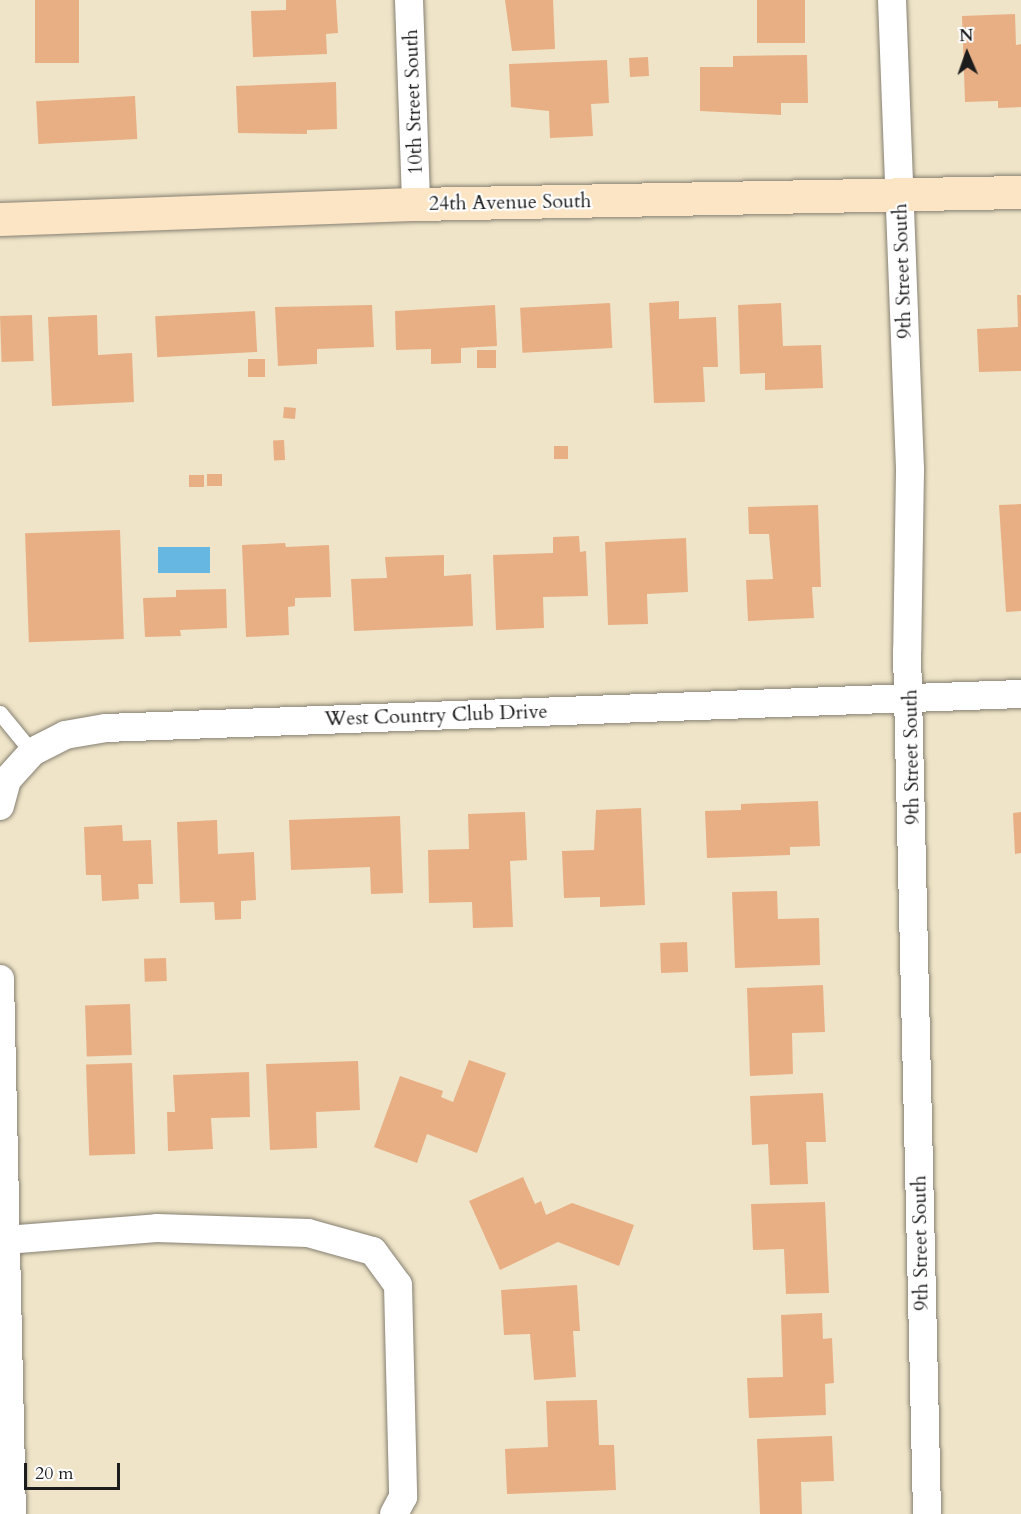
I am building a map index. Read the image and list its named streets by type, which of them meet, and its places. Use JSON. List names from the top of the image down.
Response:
{
  "streets": {
    "street": [
      "10th Street South",
      "24th Avenue South",
      "9th Street South",
      "West Country Club Drive"
    ]
  },
  "crossings": [
    ["10th Street South", "24th Avenue South"],
    ["24th Avenue South", "9th Street South"],
    ["9th Street South", "West Country Club Drive"]
  ],
  "scale_bar": "20 m",
  "north": "top"
}
